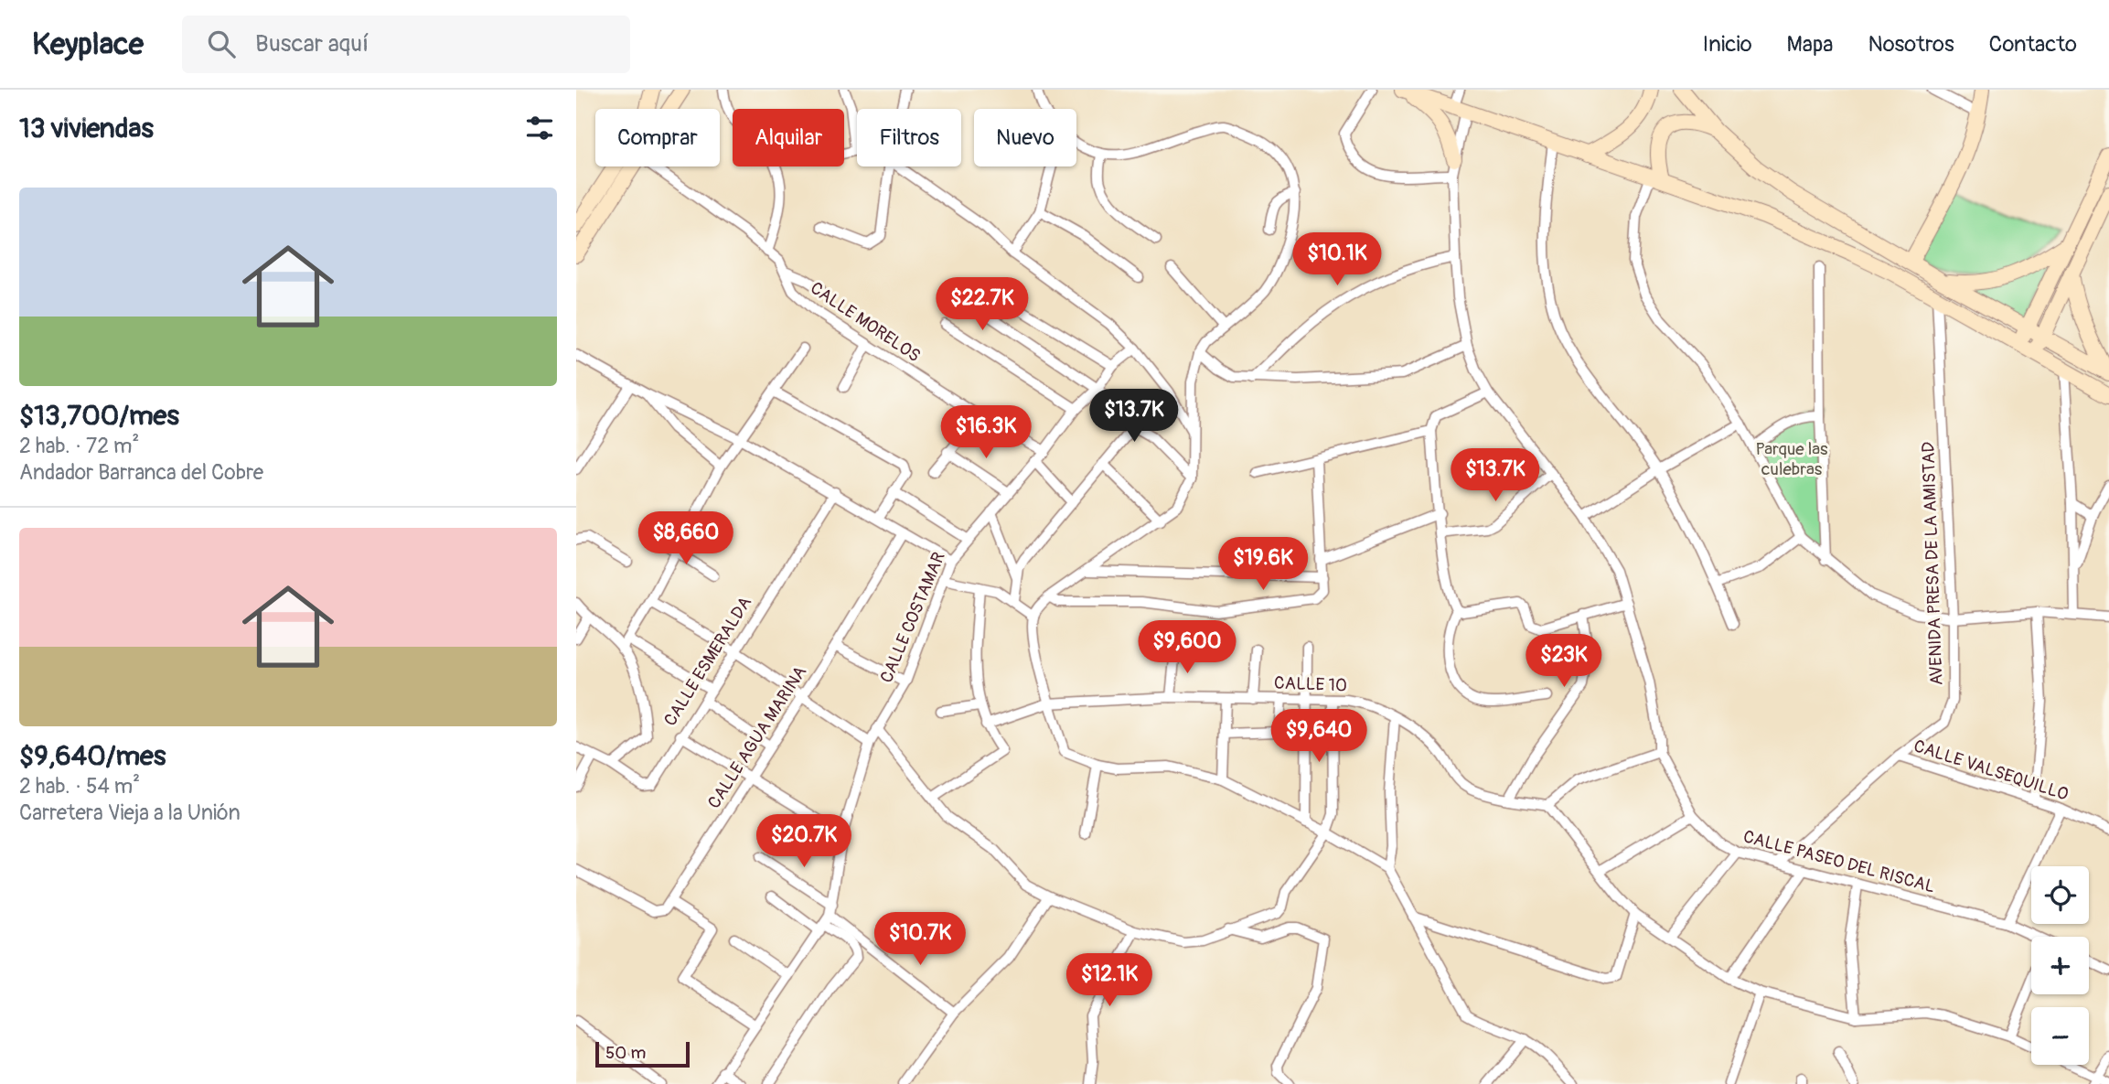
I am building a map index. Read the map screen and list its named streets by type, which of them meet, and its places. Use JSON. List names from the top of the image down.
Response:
{
  "streets": {
    "street": [
      "CALLE MORELOS",
      "AVENIDA PRESA DE LA AMISTAD",
      "CALLE COSTAMAR",
      "CALLE ESMERALDA",
      "CALLE 10",
      "CALLE AGUA MARINA",
      "CALLE VALSEQUILLO",
      "CALLE PASEO DEL RISCAL"
    ]
  },
  "crossings": [
    ["CALLE MORELOS", "CALLE COSTAMAR"],
    ["AVENIDA PRESA DE LA AMISTAD", "CALLE VALSEQUILLO"],
    ["AVENIDA PRESA DE LA AMISTAD", "CALLE PASEO DEL RISCAL"]
  ],
  "parks": ["Parque las culebras"],
  "scale_bar": "50 m",
  "page": {
    "header": "Keyplace",
    "search": "Buscar aquí",
    "nav": [
      "Inicio",
      "Mapa",
      "Nosotros",
      "Contacto"
    ],
    "heading": "13 viviendas",
    "chip": [
      "Comprar",
      "Alquilar",
      "Filtros",
      "Nuevo"
    ],
    "list": [
      {
        "name": "$13,700/mes",
        "note": "2 hab. · 72 m² · Andador Barranca del Cobre"
      },
      {
        "name": "$9,640/mes",
        "note": "2 hab. · 54 m² · Carretera Vieja a la Unión"
      }
    ],
    "price": [
      "$10.1K",
      "$22.7K",
      "$13.7K",
      "$16.3K",
      "$13.7K",
      "$8,660",
      "$19.6K",
      "$9,600",
      "$23K",
      "$9,640",
      "$20.7K",
      "$10.7K",
      "$12.1K"
    ],
    "map_buttons": ["+", "−"],
    "scale": "50 m"
  }
}
